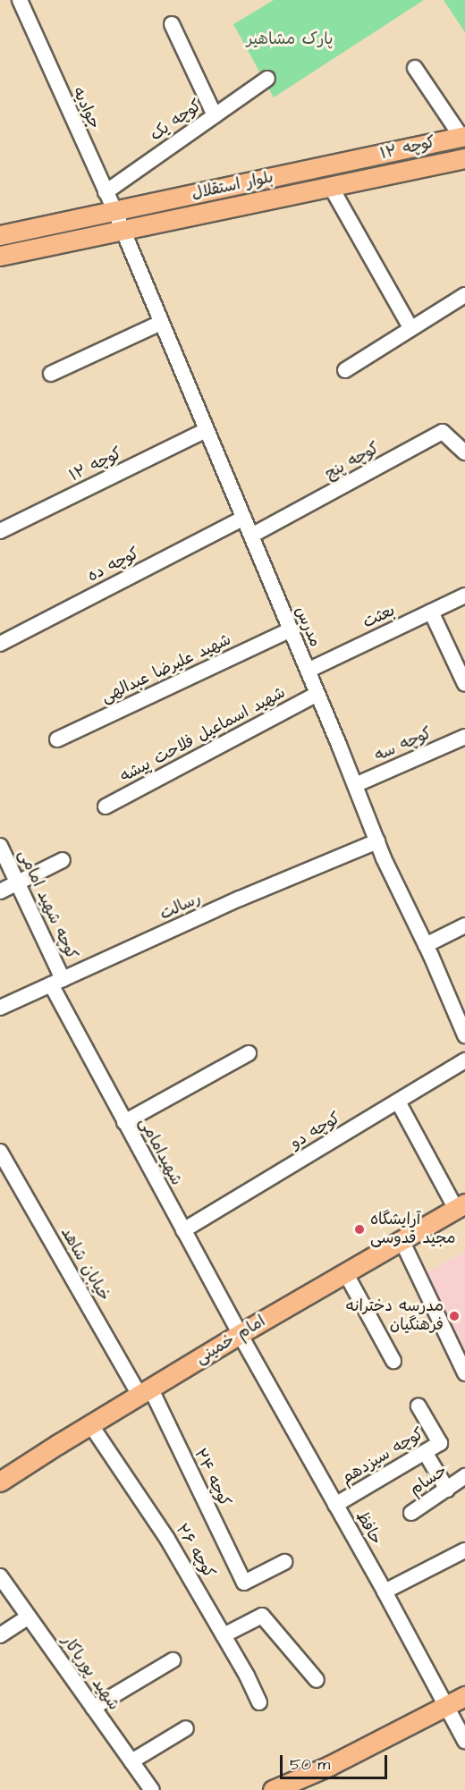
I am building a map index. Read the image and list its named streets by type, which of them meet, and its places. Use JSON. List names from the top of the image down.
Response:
{
  "streets": {
    "main road": ["بلوار استقلال", "امام خمینی"],
    "street": [
      "جوادیه",
      "کوچه یک",
      "کوچه ۱۲",
      "کوچه پنج",
      "کوچه ده",
      "بعثت",
      "مدرس",
      "شهید علیرضا عبدالهی",
      "شهید اسماعیل فلاحت پیشه",
      "کوچه سه",
      "کوچه شهید امامی",
      "رسالت",
      "کوچه دو",
      "شهیدامامی",
      "خیابان شاهد",
      "کوچه سیزدهم",
      "کوچه ۲۴",
      "حسام",
      "حافظ",
      "کوچه ۲۶",
      "شهید پورپاکار"
    ]
  },
  "crossings": [
    ["جوادیه", "کوچه یک"],
    ["جوادیه", "بلوار استقلال"],
    ["جوادیه", "مدرس"],
    ["کوچه ۱۲", "بلوار استقلال"],
    ["کوچه ۱۲", "مدرس"],
    ["بلوار استقلال", "مدرس"],
    ["کوچه پنج", "مدرس"],
    ["کوچه ده", "مدرس"],
    ["بعثت", "مدرس"],
    ["مدرس", "شهید علیرضا عبدالهی"],
    ["مدرس", "شهید اسماعیل فلاحت پیشه"],
    ["مدرس", "کوچه سه"],
    ["مدرس", "رسالت"],
    ["کوچه شهید امامی", "رسالت"],
    ["کوچه شهید امامی", "شهیدامامی"],
    ["رسالت", "شهیدامامی"],
    ["کوچه دو", "شهیدامامی"],
    ["شهیدامامی", "امام خمینی"],
    ["شهیدامامی", "حافظ"],
    ["خیابان شاهد", "امام خمینی"],
    ["خیابان شاهد", "کوچه ۲۴"],
    ["امام خمینی", "کوچه ۲۴"],
    ["امام خمینی", "حافظ"],
    ["امام خمینی", "کوچه ۲۶"],
    ["کوچه سیزدهم", "حافظ"]
  ],
  "parks": ["پارک مشاهیر"],
  "places": ["آرایشگاه مجید قدوسی", "مدرسه دخترانه فرهنگیان"],
  "scale_bar": "50 m"
}
